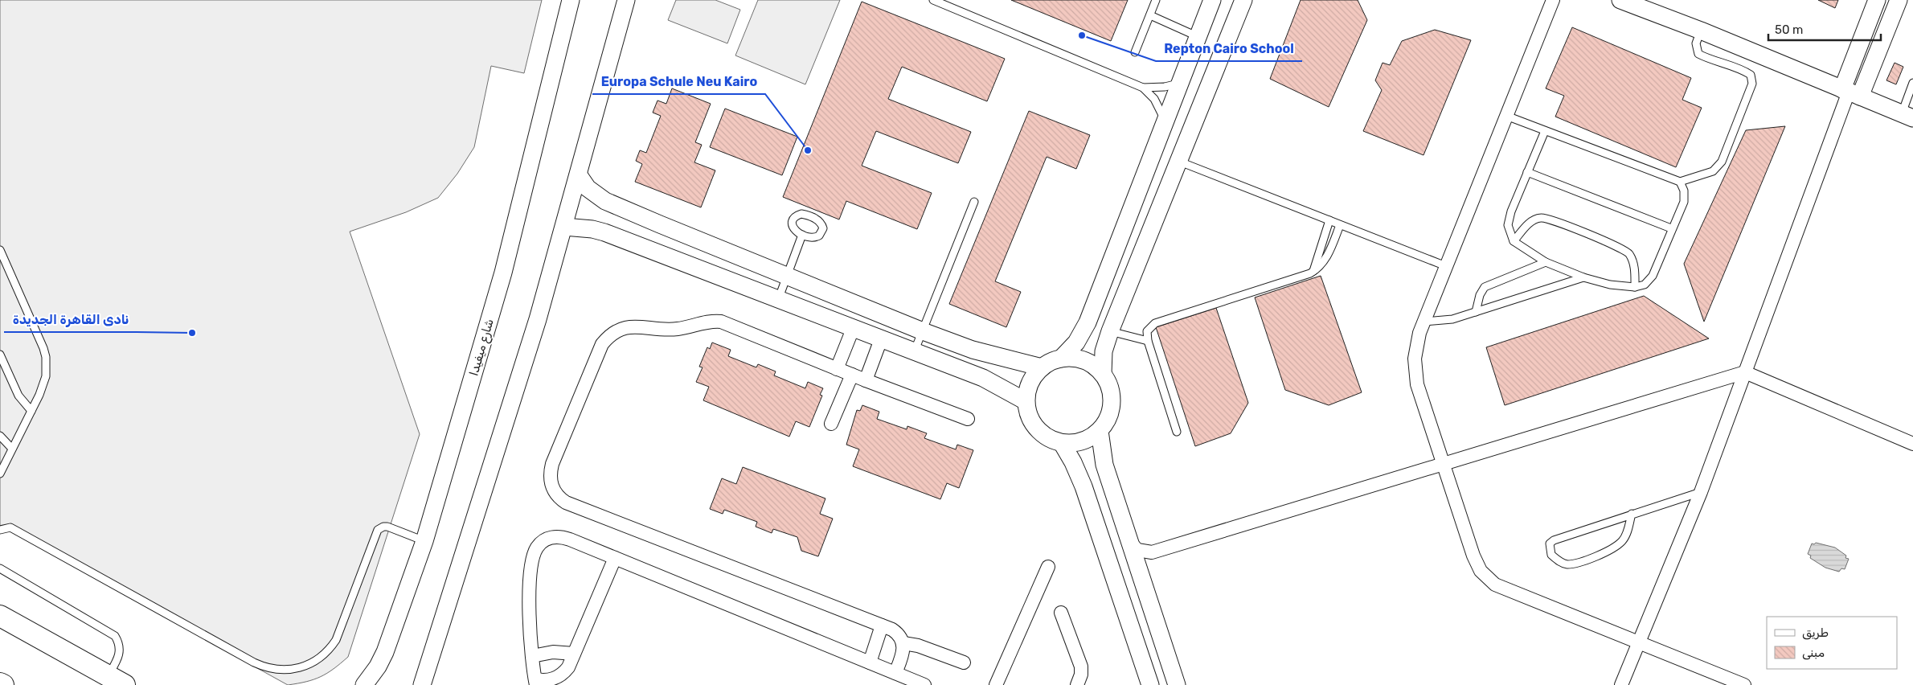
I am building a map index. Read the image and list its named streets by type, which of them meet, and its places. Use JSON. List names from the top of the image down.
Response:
{
  "streets": {
    "street": ["شارع ميفيدا"]
  },
  "places": ["Repton Cairo School", "Europa Schule Neu Kairo", "نادى القاهرة الجديدة"],
  "legend": ["طريق", "مبنى"],
  "scale_bar": "50 m"
}
